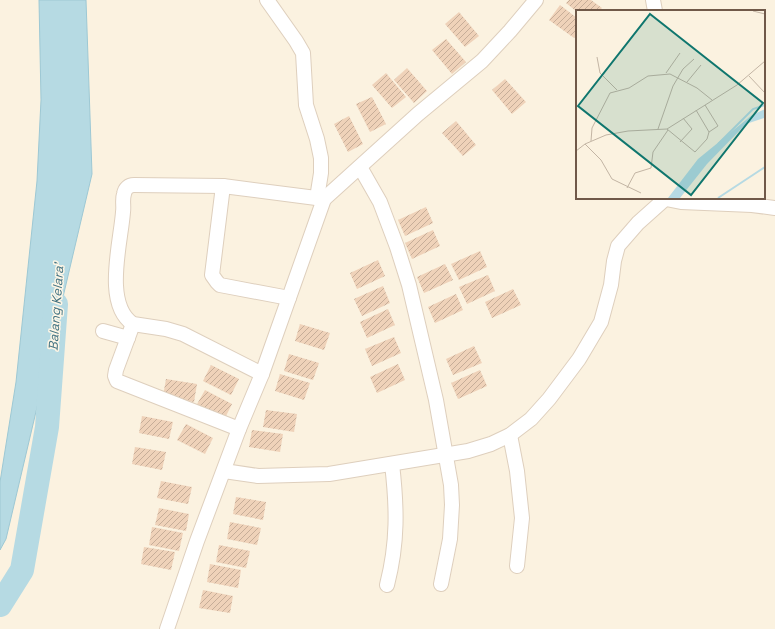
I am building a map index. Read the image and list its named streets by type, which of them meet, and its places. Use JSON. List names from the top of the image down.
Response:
{
  "water": ["Balang Kelara'"]
}
